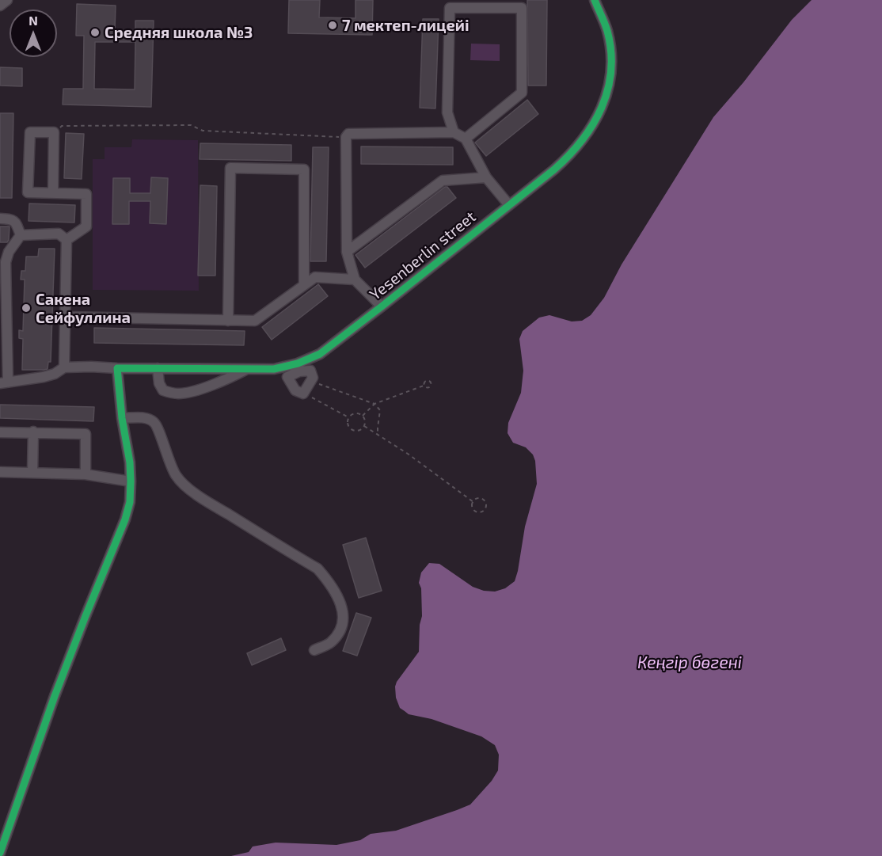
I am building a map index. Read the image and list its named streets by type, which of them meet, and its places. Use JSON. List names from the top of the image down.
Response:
{
  "streets": {
    "street": ["Yesenberlin street"]
  },
  "water": ["Кеңгір бөгені"],
  "places": ["7 мектеп-лицейі", "Средняя школа №3", "Сакена Сейфуллина"],
  "north": "top"
}
